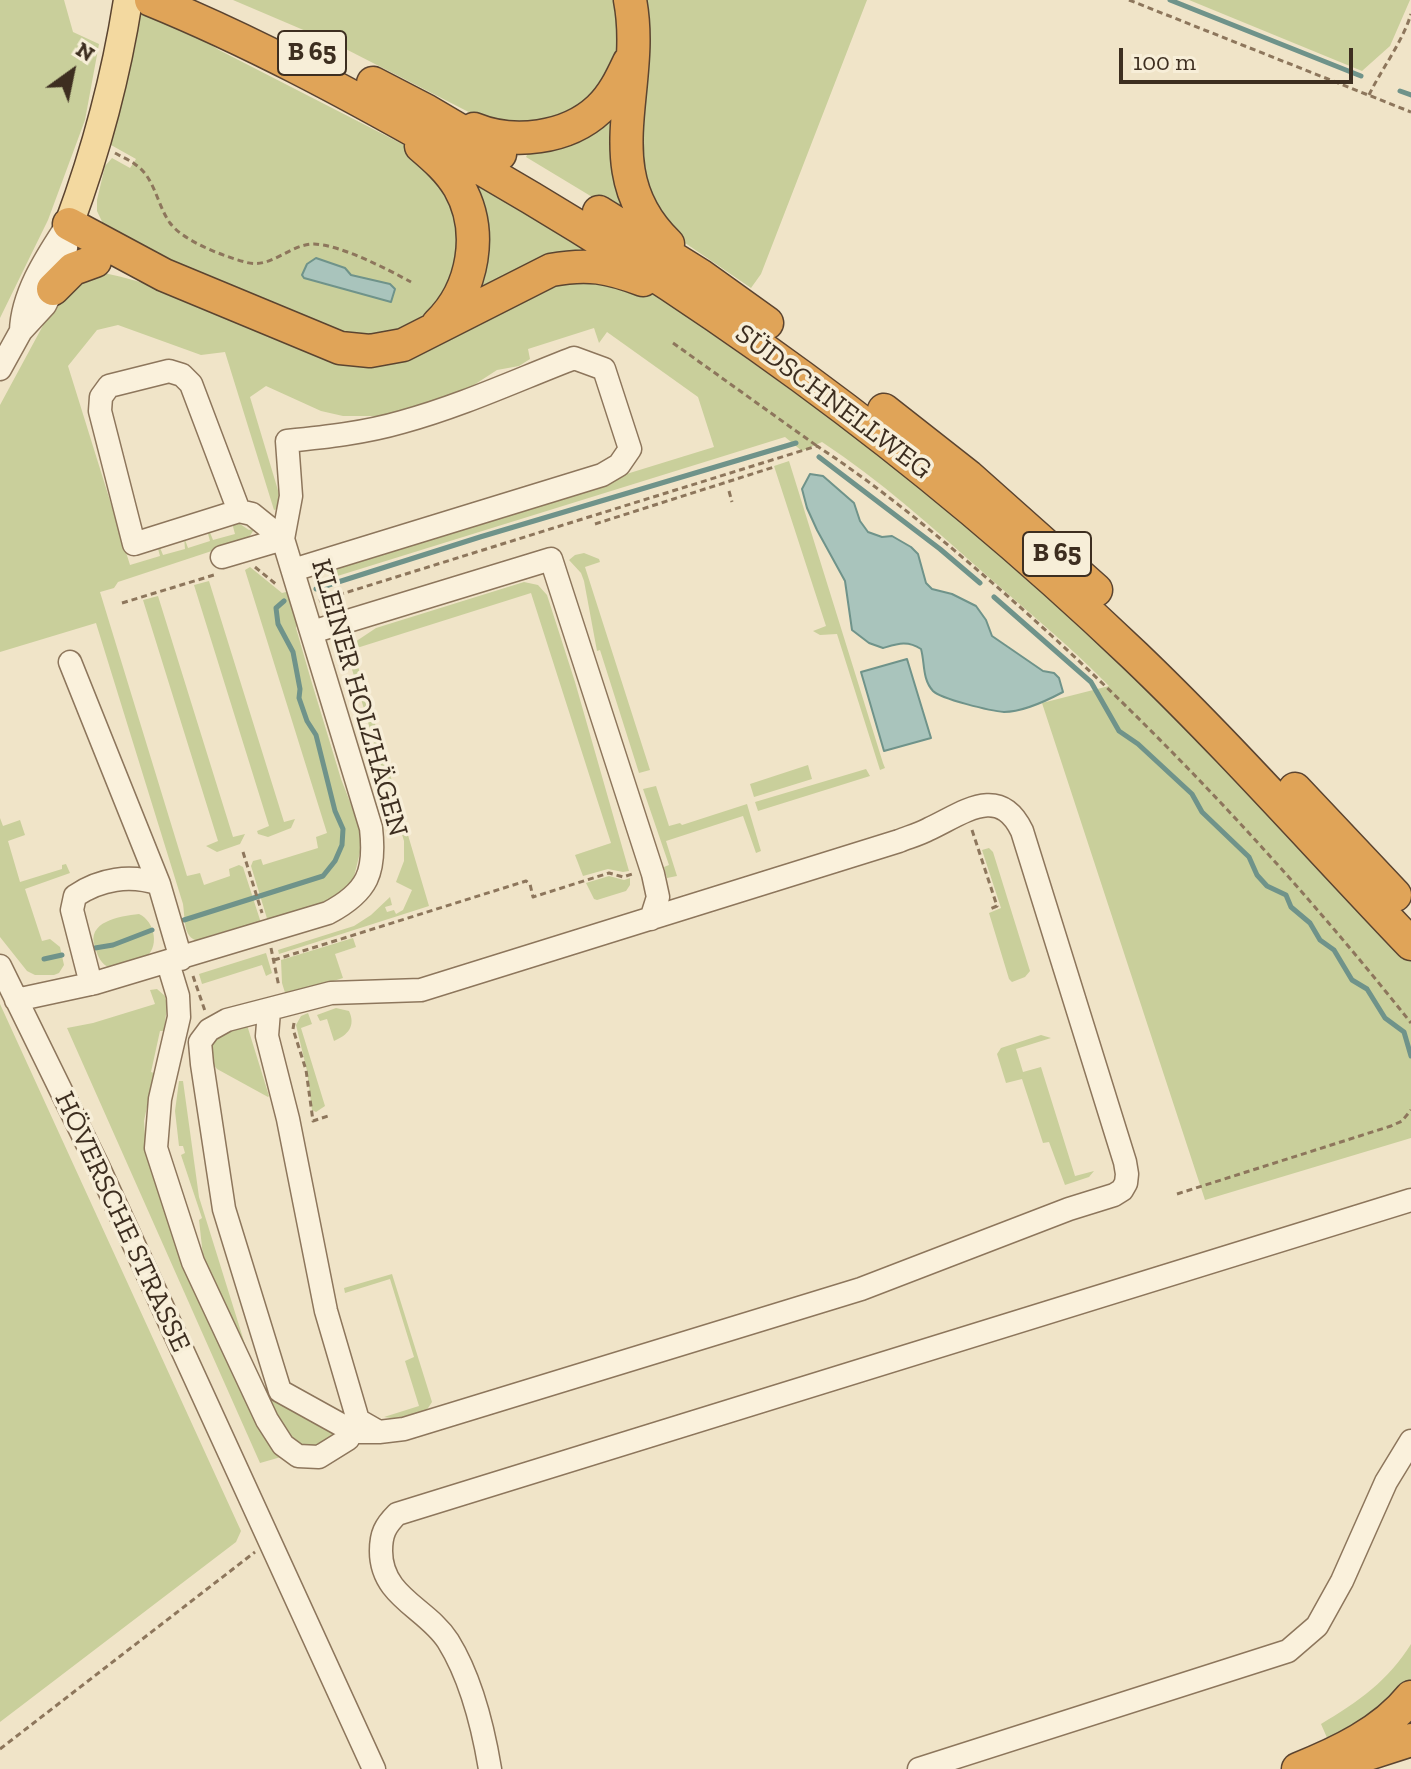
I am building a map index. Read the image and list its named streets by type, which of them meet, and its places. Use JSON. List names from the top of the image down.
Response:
{
  "streets": {
    "highway": ["B 65", "SÜDSCHNELLWEG"],
    "street": ["KLEINER HOLZHÄGEN", "HÖVERSCHE STRASSE"]
  },
  "crossings": [
    ["KLEINER HOLZHÄGEN", "HÖVERSCHE STRASSE"]
  ],
  "scale_bar": "100 m",
  "north": "top right"
}
